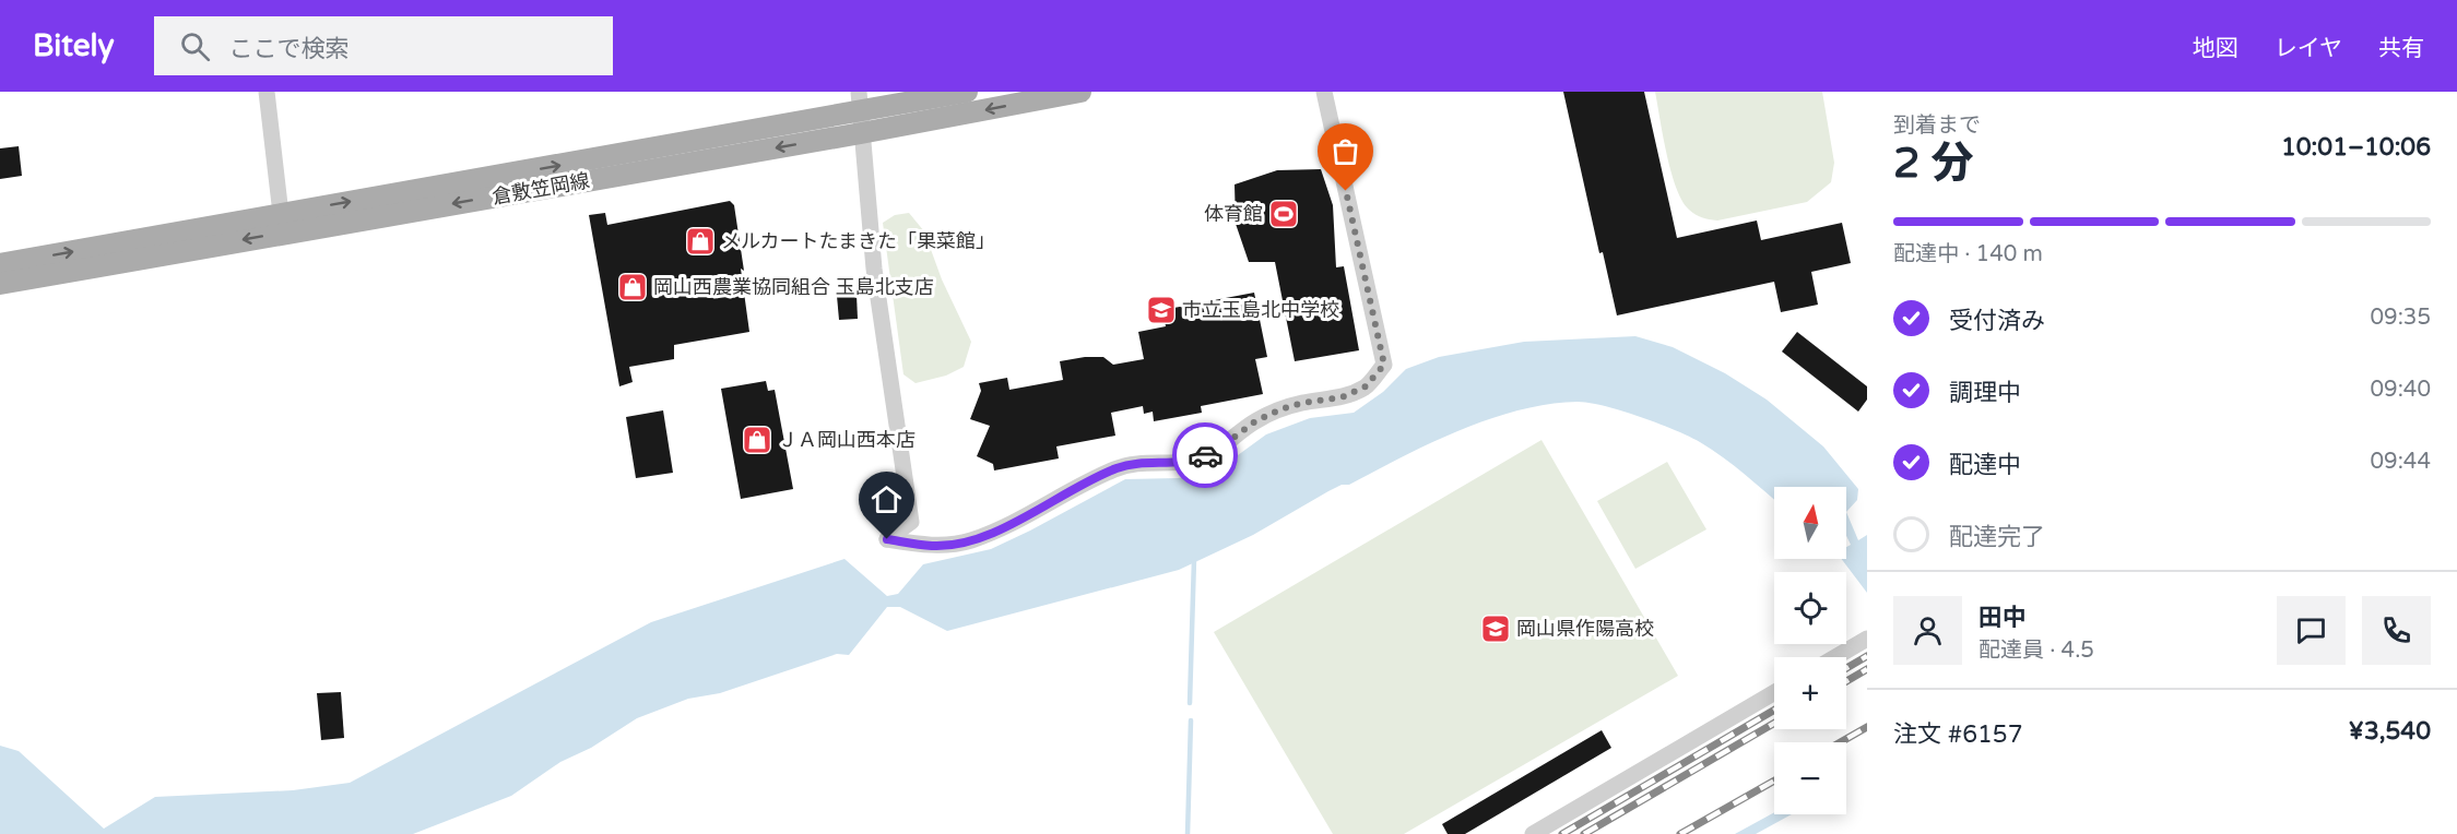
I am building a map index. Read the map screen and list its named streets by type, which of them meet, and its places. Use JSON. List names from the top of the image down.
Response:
{
  "streets": {
    "main road": ["倉敷笠岡線"]
  },
  "places": {
    "sports": ["体育館"],
    "shop": ["メルカートたまきた「果菜館」", "岡山西農業協同組合 玉島北支店", "ＪＡ岡山西本店"],
    "school or university": ["市立玉島北中学校", "岡山県作陽高校"]
  },
  "north": "top",
  "page": {
    "header": "Bitely",
    "search": "ここで検索",
    "nav": ["地図", "レイヤ", "共有"],
    "heading": ["2 分", "到着まで", "10:01–10:06"],
    "panel": [
      "田中",
      "配達員 · 4.5",
      "注文 #6157",
      "¥3,540"
    ],
    "bar": "配達中 · 140 m",
    "list": [
      ["受付済み", "09:35"],
      ["調理中", "09:40"],
      ["配達中", "09:44"],
      "配達完了"
    ],
    "map_buttons": ["+", "−"]
  }
}
